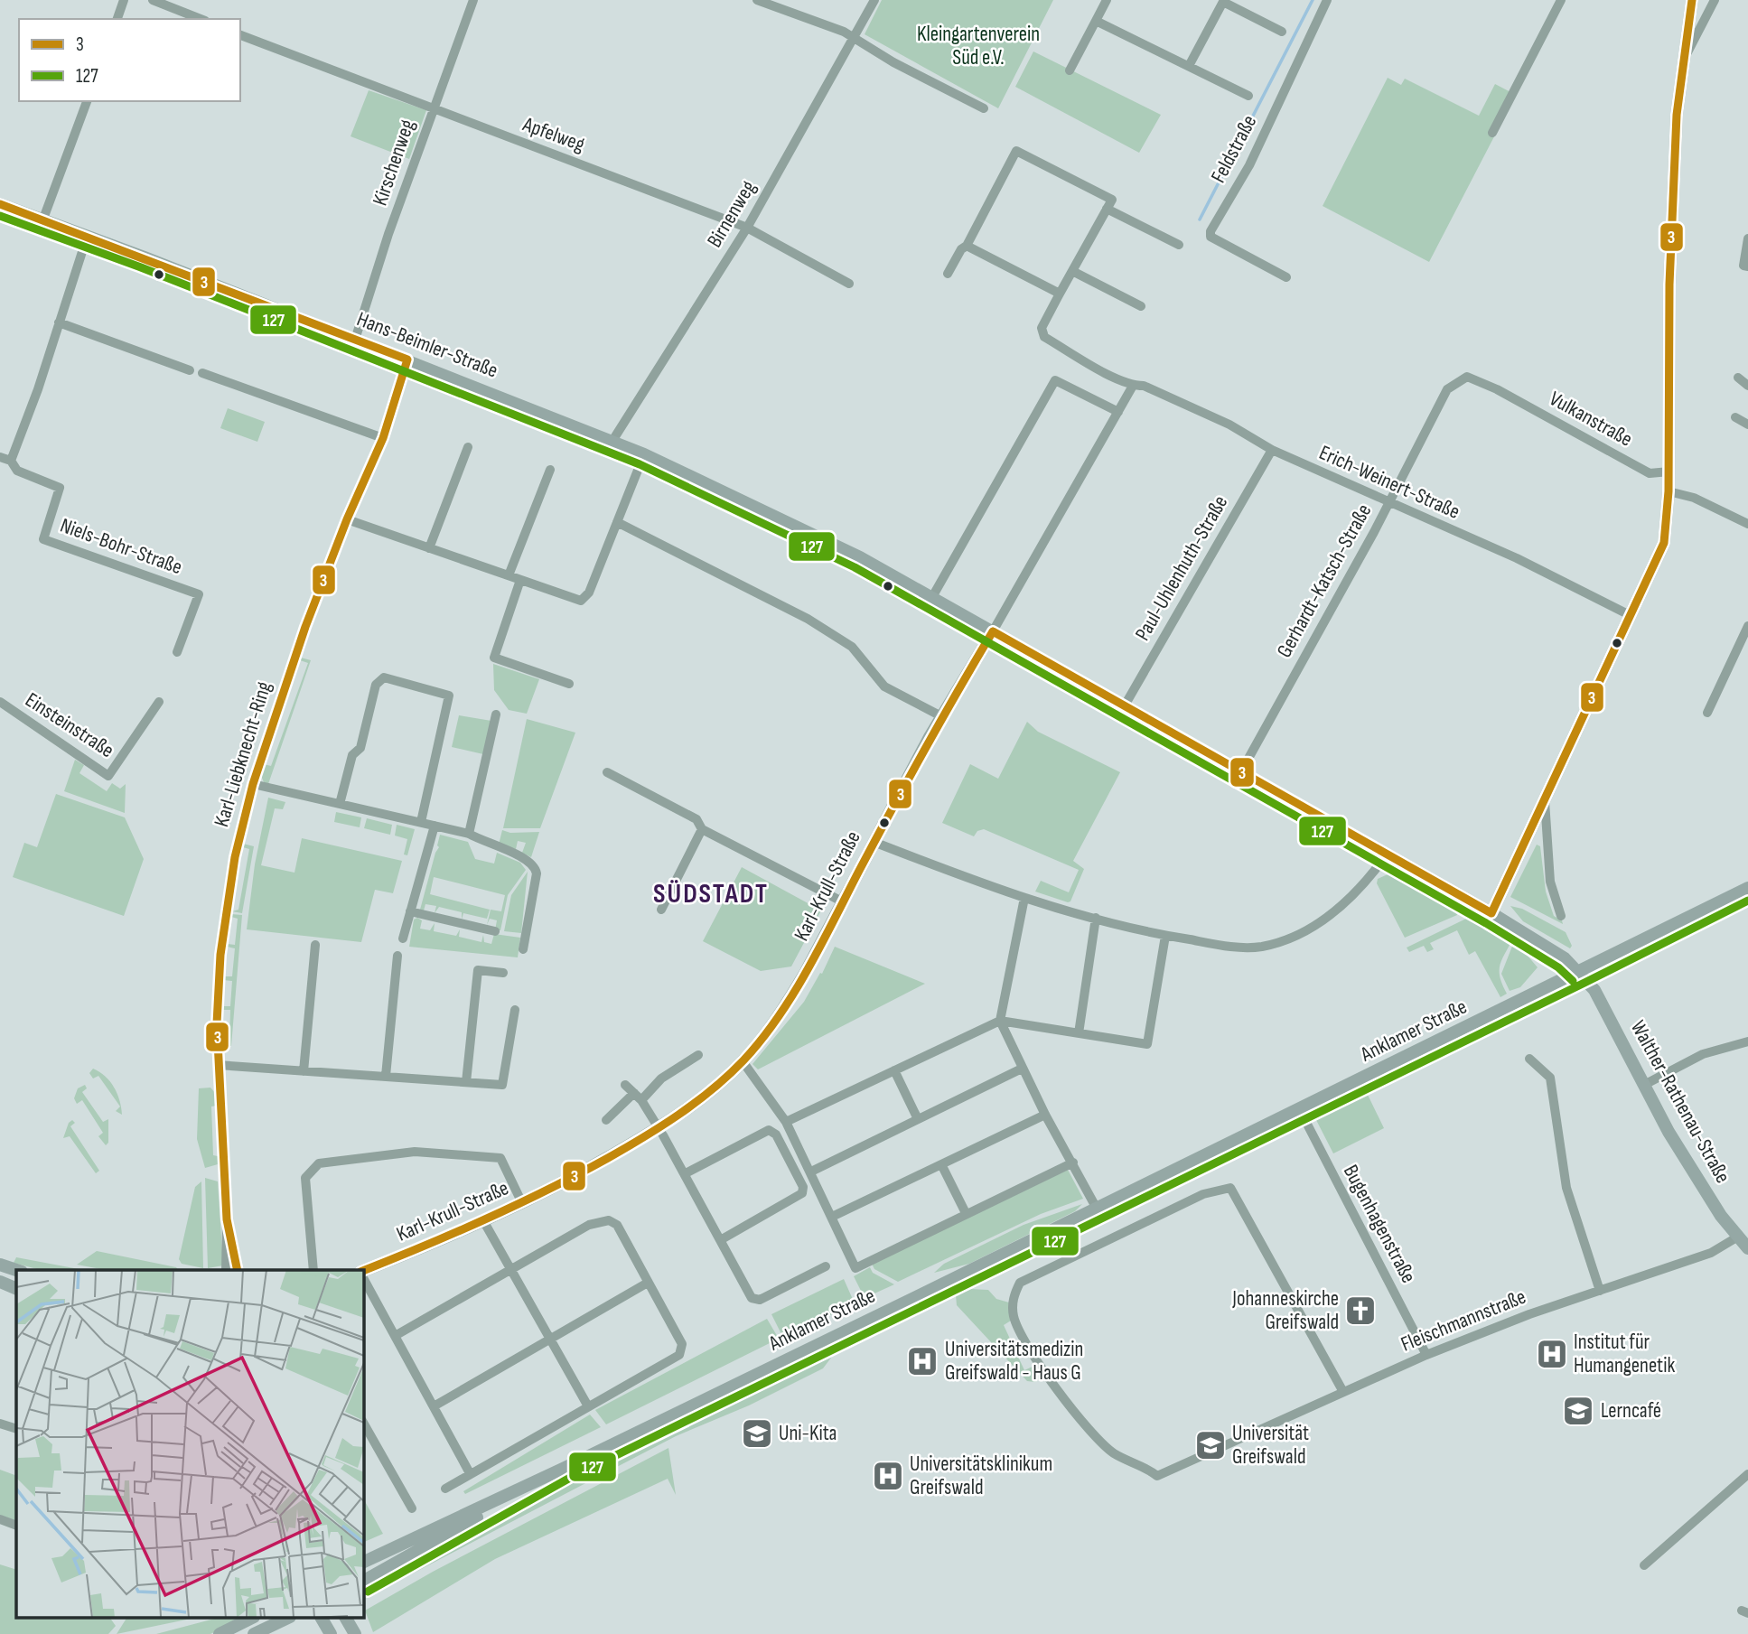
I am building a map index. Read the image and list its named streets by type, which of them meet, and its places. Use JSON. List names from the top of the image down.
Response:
{
  "streets": {
    "main road": [
      "Hans-Beimler-Straße",
      "Karl-Krull-Straße",
      "Anklamer Straße",
      "Walther-Rathenau-Straße"
    ],
    "street": [
      "Apfelweg",
      "Feldstraße",
      "Kirschenweg",
      "Birnenweg",
      "Vulkanstraße",
      "Erich-Weinert-Straße",
      "Niels-Bohr-Straße",
      "Paul-Uhlenhuth-Straße",
      "Gerhardt-Katsch-Straße",
      "Einsteinstraße",
      "Karl-Liebknecht-Ring",
      "Bugenhagenstraße",
      "Fleischmannstraße"
    ]
  },
  "crossings": [
    ["Apfelweg", "Kirschenweg"],
    ["Apfelweg", "Birnenweg"],
    ["Kirschenweg", "Hans-Beimler-Straße"],
    ["Birnenweg", "Hans-Beimler-Straße"],
    ["Hans-Beimler-Straße", "Paul-Uhlenhuth-Straße"],
    ["Hans-Beimler-Straße", "Gerhardt-Katsch-Straße"],
    ["Hans-Beimler-Straße", "Karl-Liebknecht-Ring"],
    ["Hans-Beimler-Straße", "Karl-Krull-Straße"],
    ["Hans-Beimler-Straße", "Anklamer Straße"],
    ["Hans-Beimler-Straße", "Walther-Rathenau-Straße"],
    ["Vulkanstraße", "Gerhardt-Katsch-Straße"],
    ["Erich-Weinert-Straße", "Paul-Uhlenhuth-Straße"],
    ["Erich-Weinert-Straße", "Gerhardt-Katsch-Straße"],
    ["Karl-Krull-Straße", "Anklamer Straße"],
    ["Anklamer Straße", "Walther-Rathenau-Straße"],
    ["Anklamer Straße", "Bugenhagenstraße"],
    ["Walther-Rathenau-Straße", "Fleischmannstraße"],
    ["Bugenhagenstraße", "Fleischmannstraße"]
  ],
  "districts": ["SÜDSTADT"],
  "parks": ["Kleingartenverein Süd e.V."],
  "places": {
    "church": ["Johanneskirche Greifswald"],
    "hospital": ["Institut für Humangenetik", "Universitätsmedizin Greifswald - Haus G", "Universitätsklinikum Greifswald"],
    "school or university": ["Lerncafé", "Uni-Kita", "Universität Greifswald"]
  },
  "lines": ["transit line 3", "transit line 127"],
  "legend": ["3", "127"]
}
